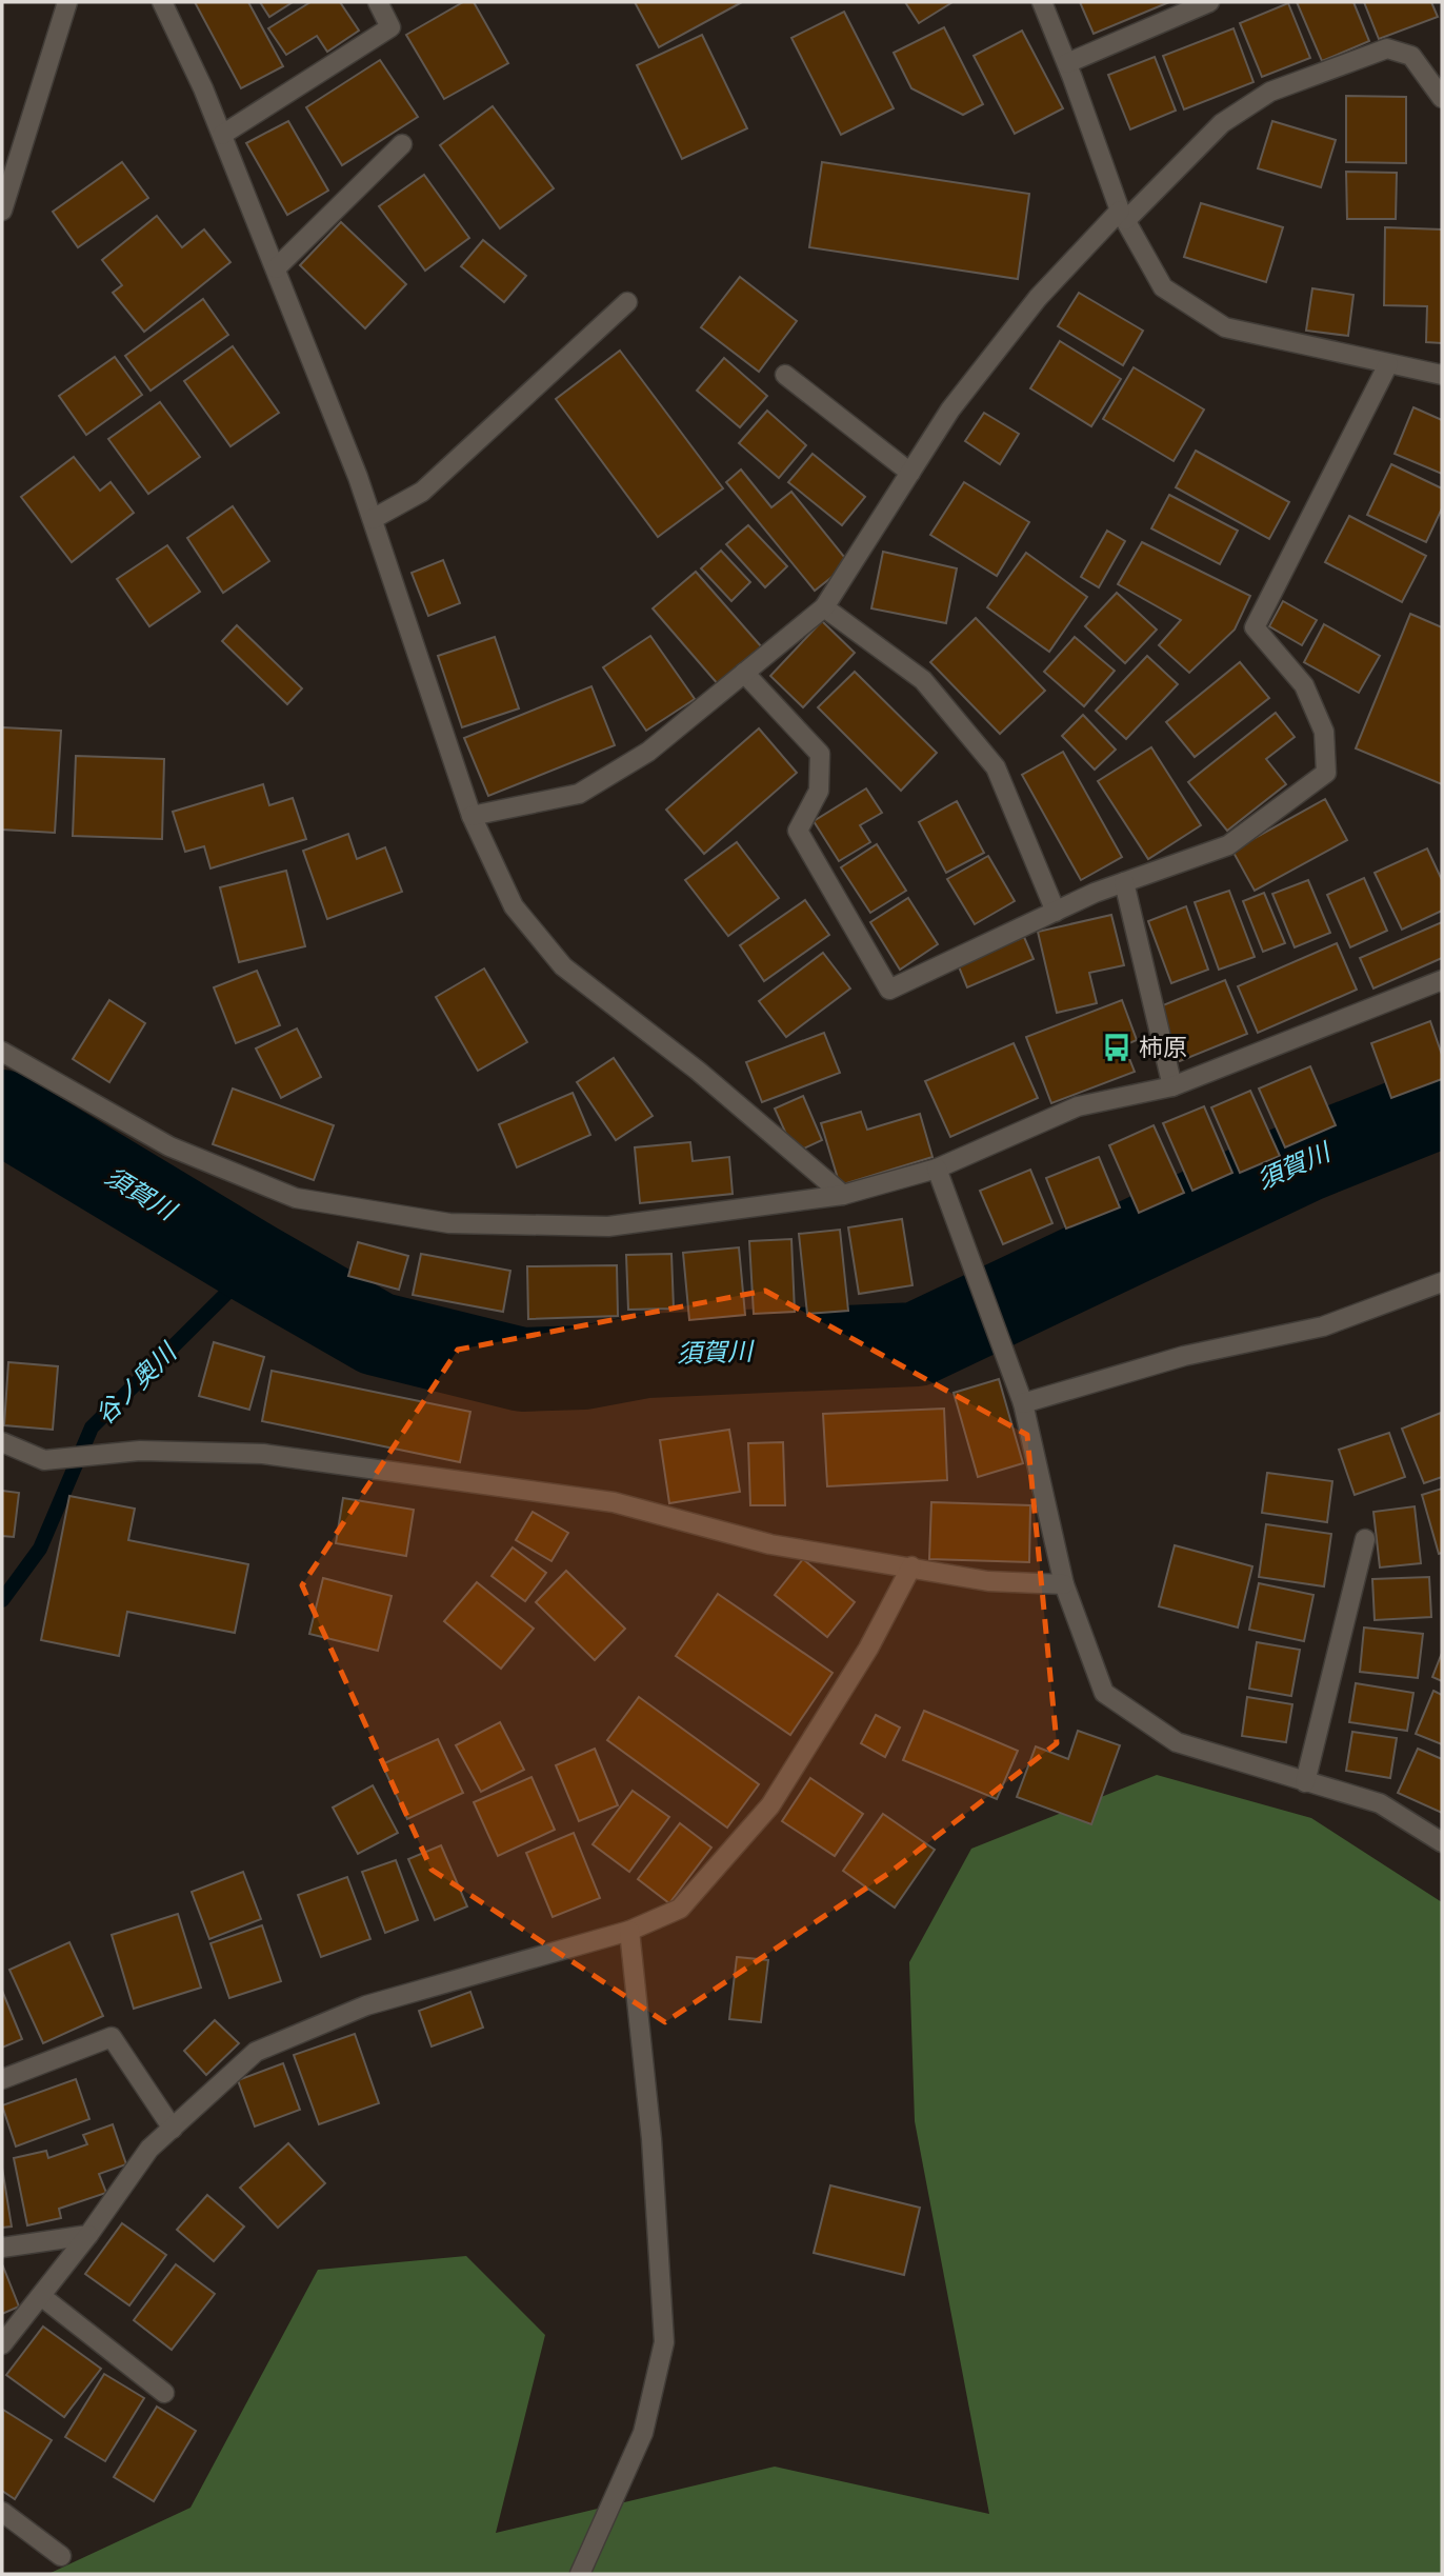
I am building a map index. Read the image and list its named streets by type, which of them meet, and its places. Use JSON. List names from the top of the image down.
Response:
{
  "water": ["須賀川", "谷ノ奥川"],
  "places": {
    "bus stop": ["柿原"]
  }
}
